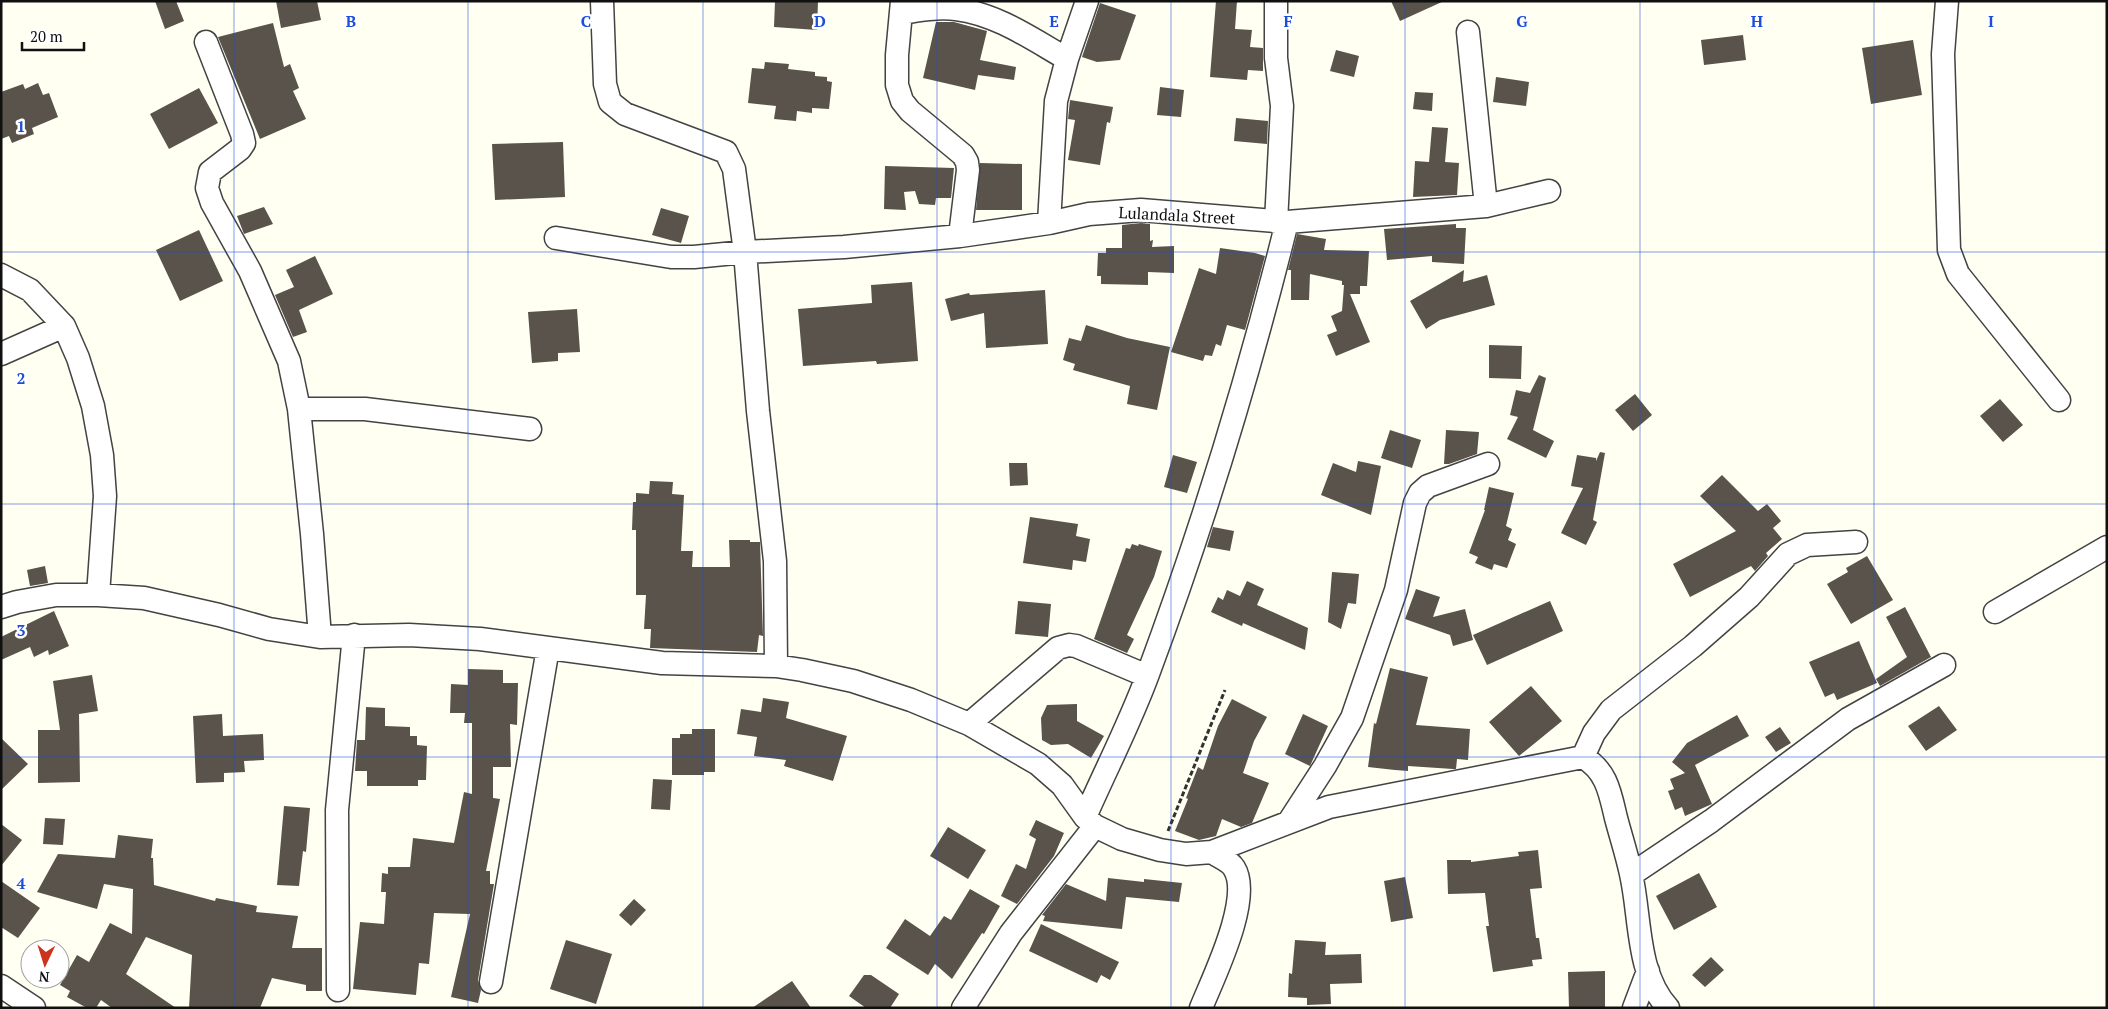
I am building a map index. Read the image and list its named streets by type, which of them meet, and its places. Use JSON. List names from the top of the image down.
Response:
{
  "streets": {
    "street": ["Lulandala Street"]
  },
  "scale_bar": "20 m",
  "north": "bottom",
  "grid": {
    "columns": [
      "B",
      "C",
      "D",
      "E",
      "F",
      "G",
      "H",
      "I"
    ],
    "rows": [
      "1",
      "2",
      "3",
      "4"
    ]
  }
}
